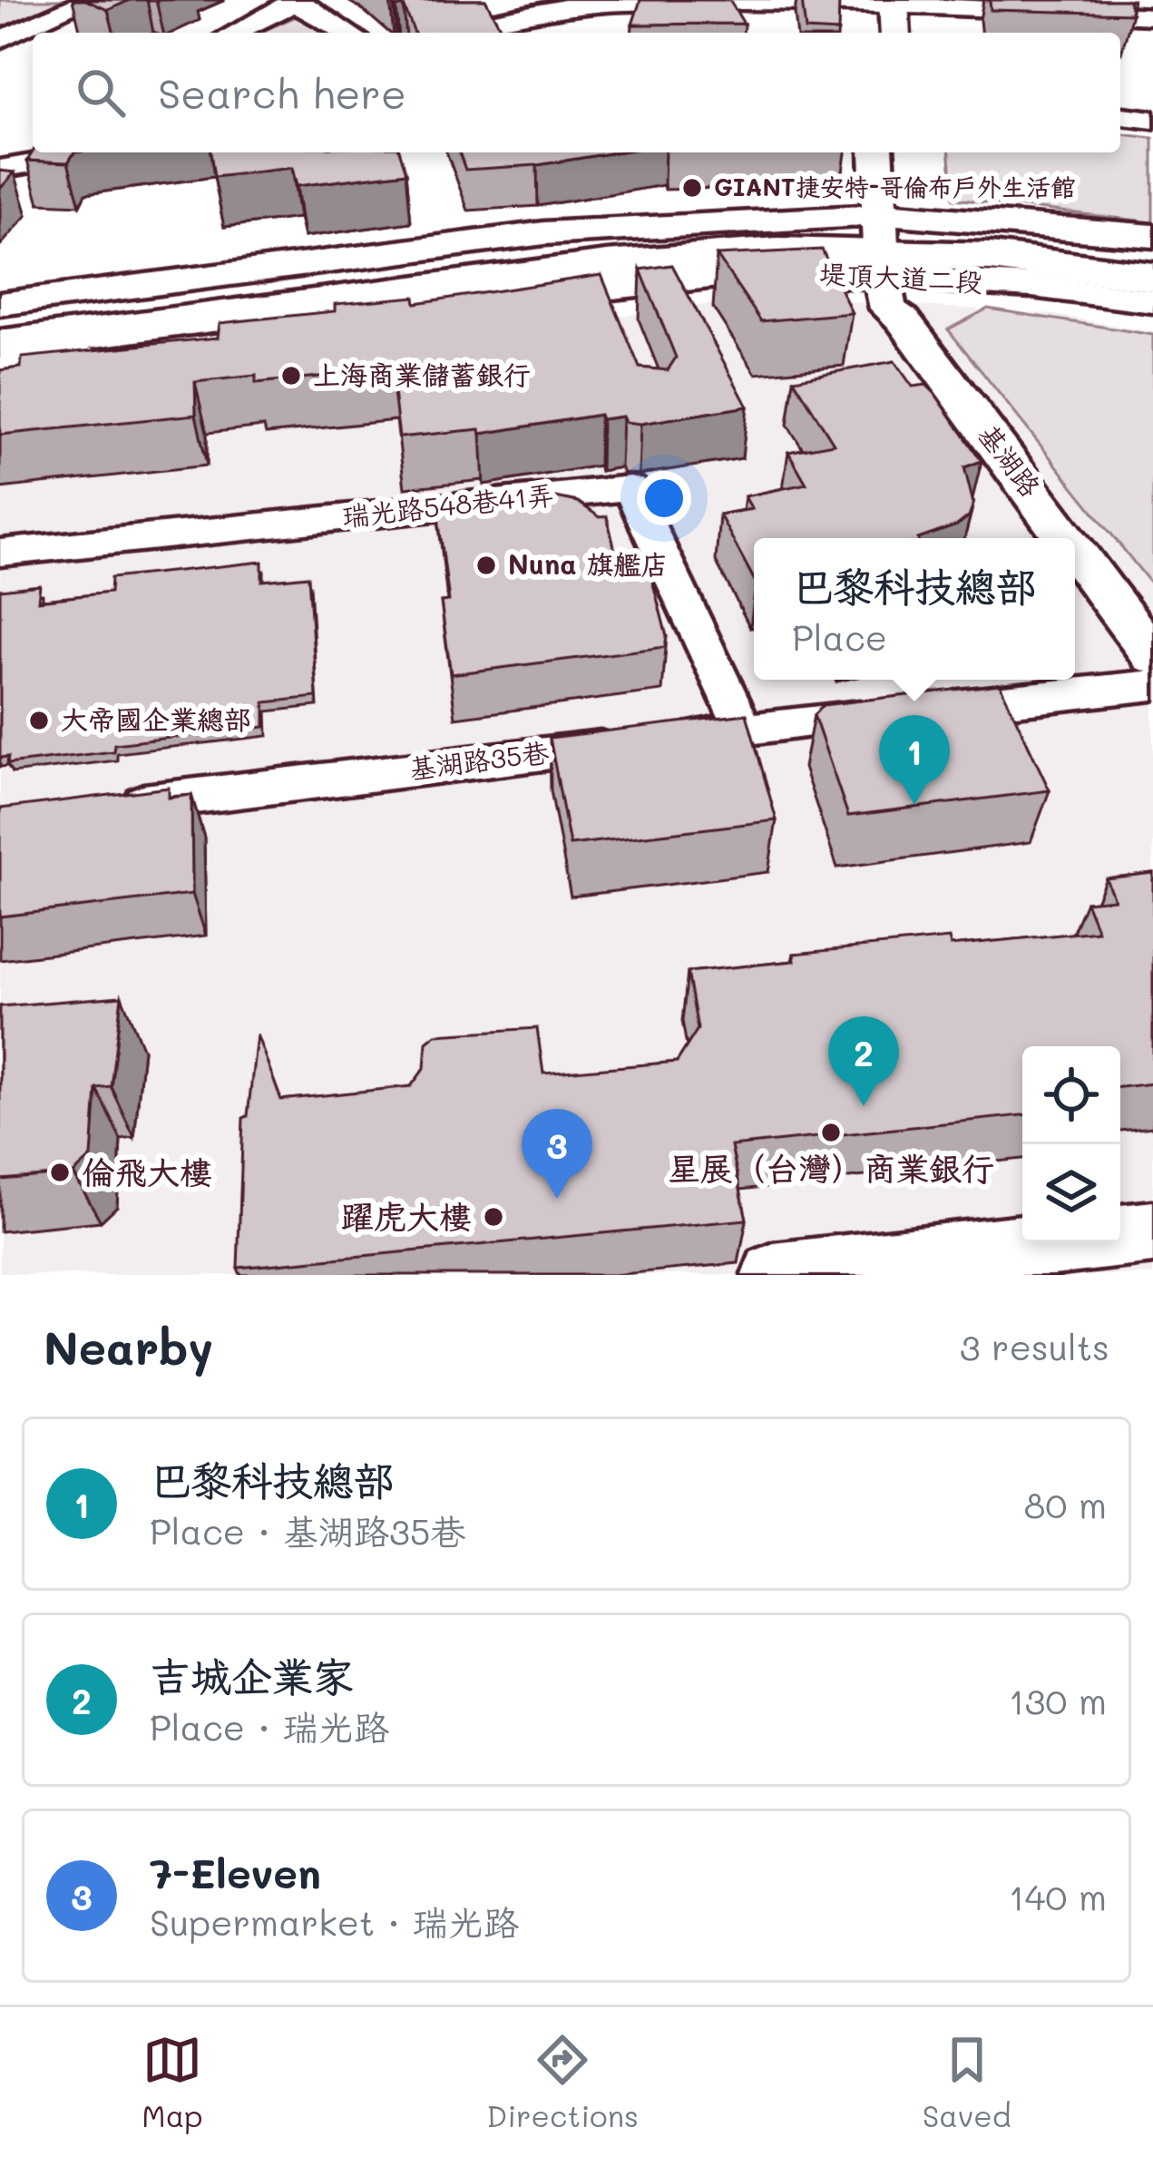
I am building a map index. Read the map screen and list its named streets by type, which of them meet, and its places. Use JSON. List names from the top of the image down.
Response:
{
  "streets": {
    "highway": ["堤頂大道二段"],
    "street": ["基湖路", "瑞光路548巷41弄", "基湖路35巷"]
  },
  "crossings": [
    ["堤頂大道二段", "基湖路"],
    ["瑞光路548巷41弄", "基湖路35巷"]
  ],
  "places": [
    "GIANT捷安特-哥倫布戶外生活館",
    "上海商業儲蓄銀行",
    "Nuna 旗艦店",
    "大帝國企業總部",
    "星展（台灣）商業銀行",
    "倫飛大樓",
    "躍虎大樓"
  ],
  "page": {
    "search": "Search here",
    "popup": ["巴黎科技總部", "Place"],
    "pins": ["1", "2", "3"],
    "heading": ["Nearby", "3 results"],
    "list": [
      {
        "mark": "1",
        "name": "巴黎科技總部",
        "note": "Place · 基湖路35巷",
        "value": "80 m"
      },
      {
        "mark": "2",
        "name": "吉城企業家",
        "note": "Place · 瑞光路",
        "value": "130 m"
      },
      {
        "mark": "3",
        "name": "7-Eleven",
        "note": "Supermarket · 瑞光路",
        "value": "140 m"
      }
    ],
    "nav": ["Map", "Directions", "Saved"]
  }
}
